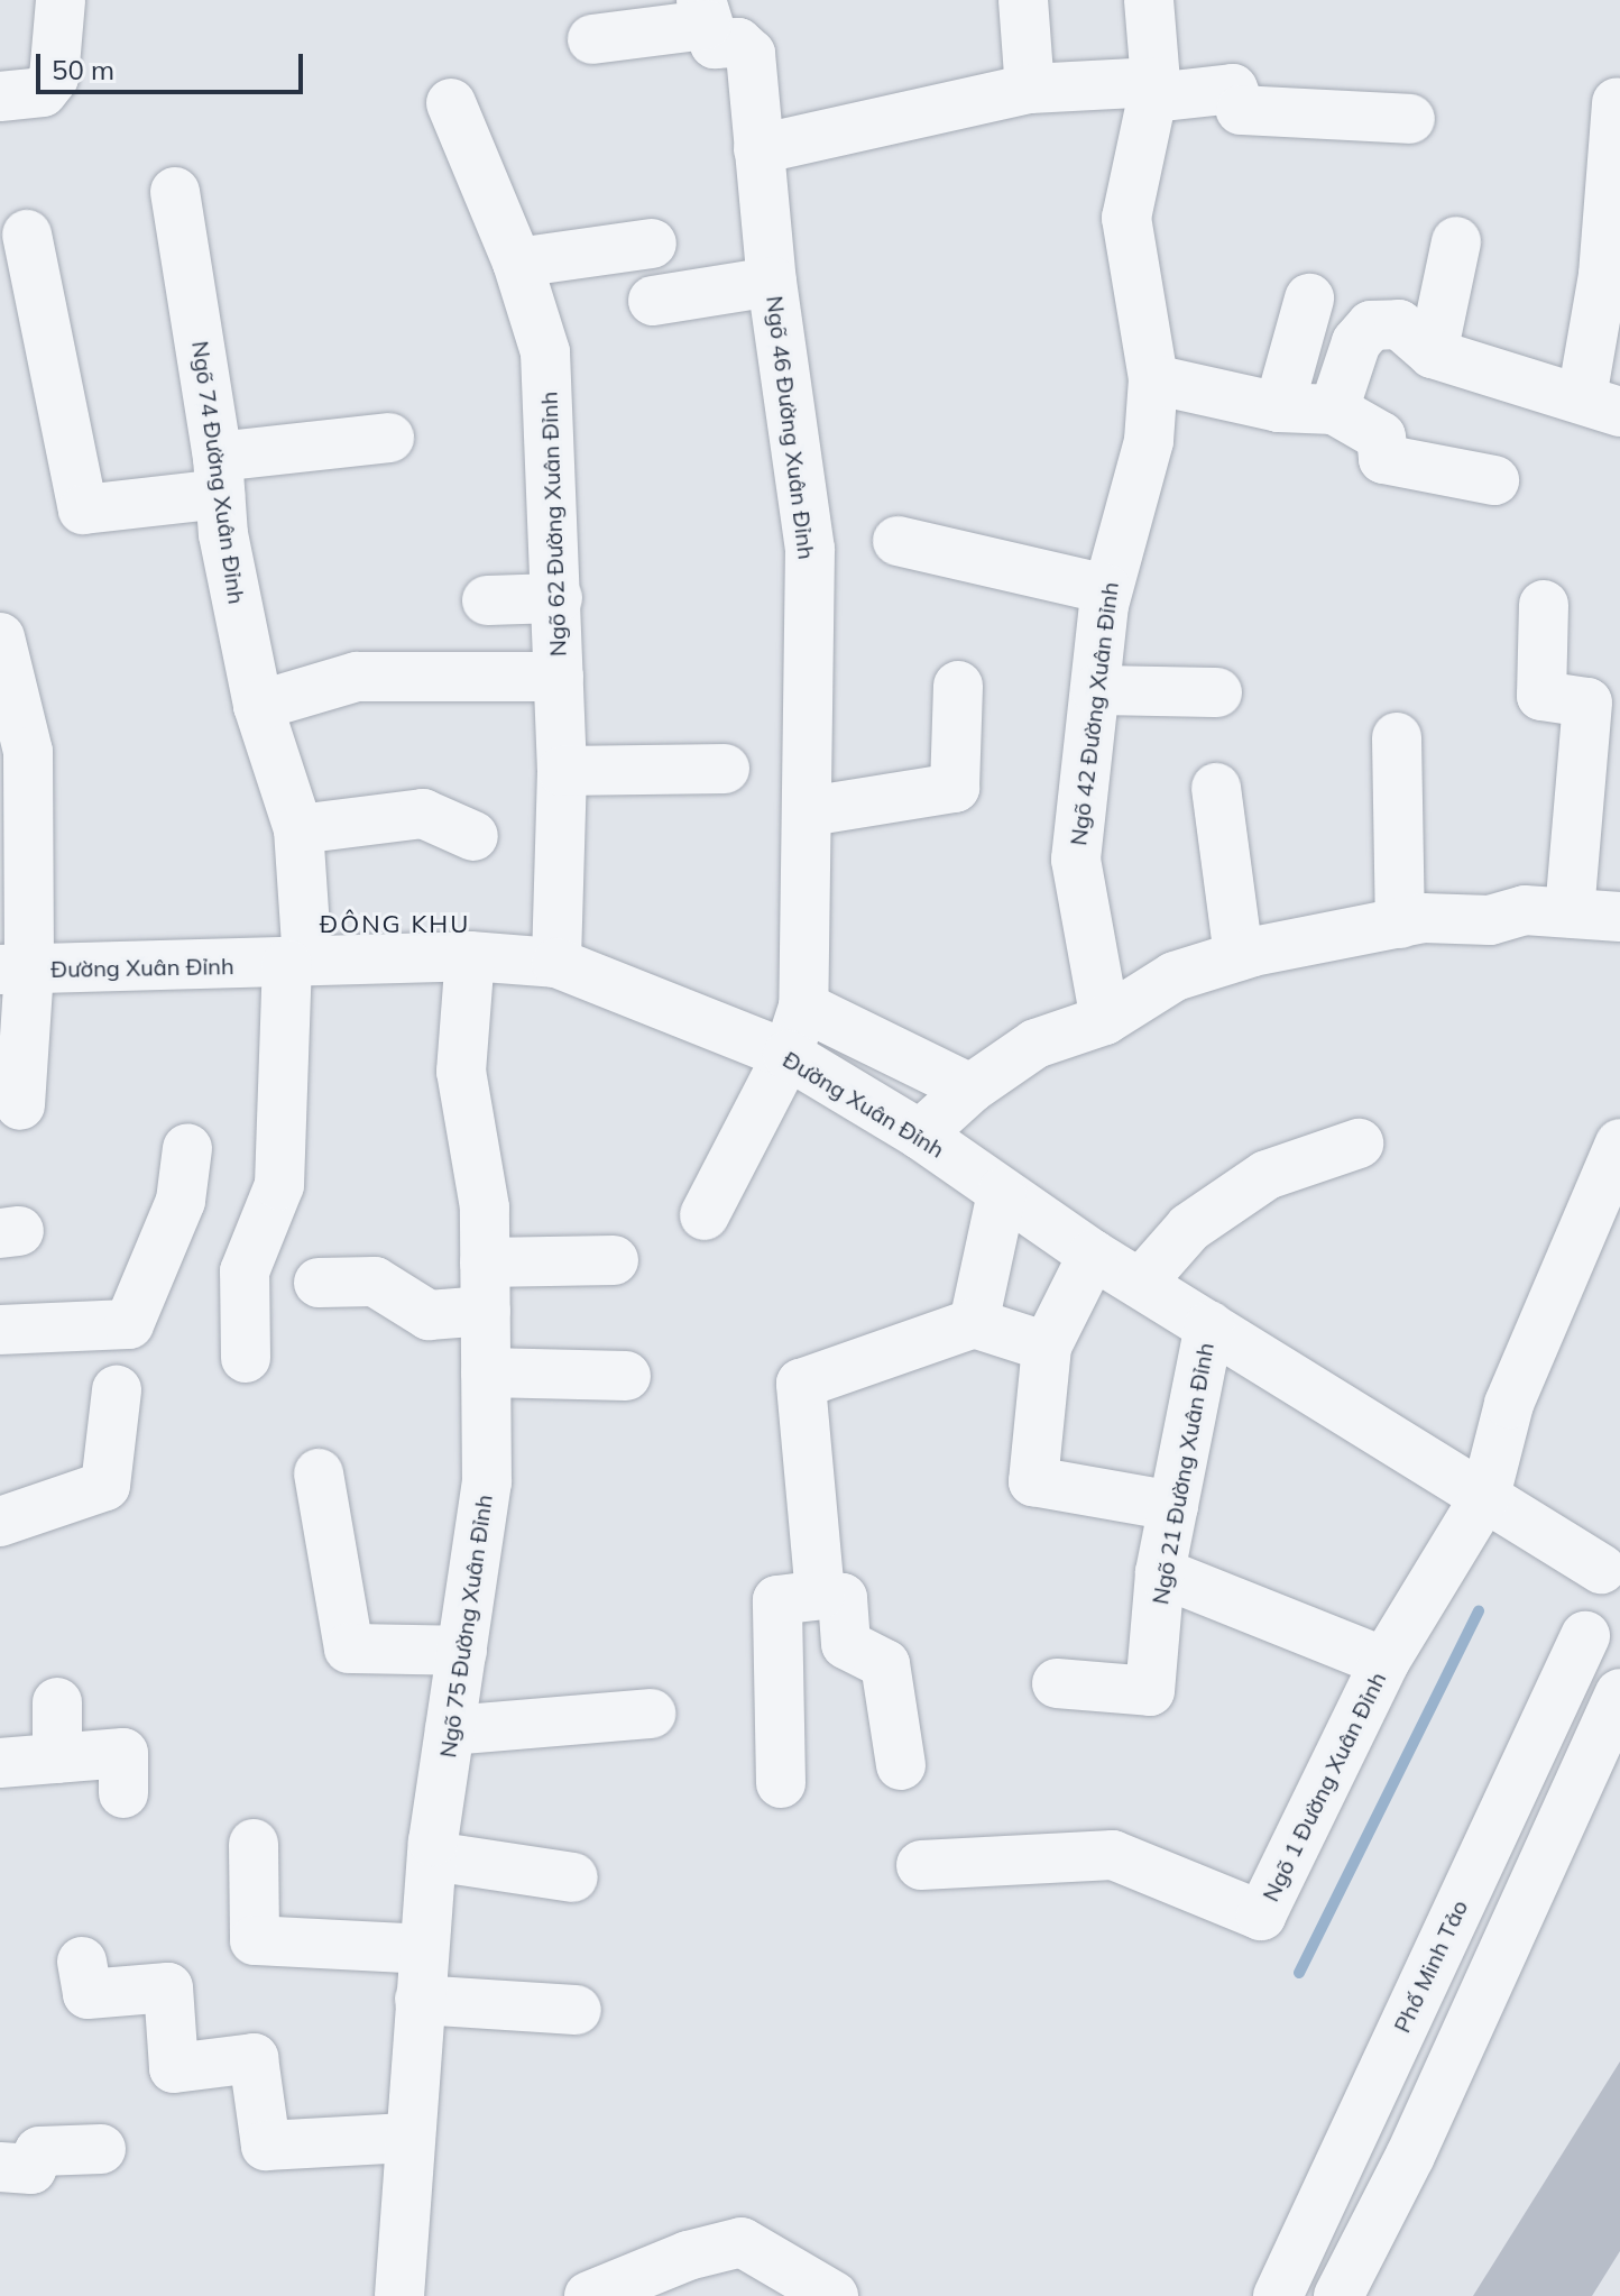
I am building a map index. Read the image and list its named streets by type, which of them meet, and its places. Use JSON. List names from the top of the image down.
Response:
{
  "streets": {
    "street": [
      "Ngõ 46 Đường Xuân Đỉnh",
      "Ngõ 74 Đường Xuân Đỉnh",
      "Ngõ 62 Đường Xuân Đỉnh",
      "Ngõ 42 Đường Xuân Đỉnh",
      "Đường Xuân Đỉnh",
      "Ngõ 21 Đường Xuân Đỉnh",
      "Ngõ 75 Đường Xuân Đỉnh",
      "Ngõ 1 Đường Xuân Đỉnh",
      "Phố Minh Tảo"
    ]
  },
  "crossings": [
    ["Ngõ 46 Đường Xuân Đỉnh", "Đường Xuân Đỉnh"],
    ["Ngõ 74 Đường Xuân Đỉnh", "Đường Xuân Đỉnh"],
    ["Ngõ 62 Đường Xuân Đỉnh", "Đường Xuân Đỉnh"],
    ["Đường Xuân Đỉnh", "Ngõ 21 Đường Xuân Đỉnh"],
    ["Đường Xuân Đỉnh", "Ngõ 75 Đường Xuân Đỉnh"],
    ["Đường Xuân Đỉnh", "Ngõ 1 Đường Xuân Đỉnh"]
  ],
  "districts": ["ĐÔNG KHU"],
  "scale_bar": "50 m"
}
